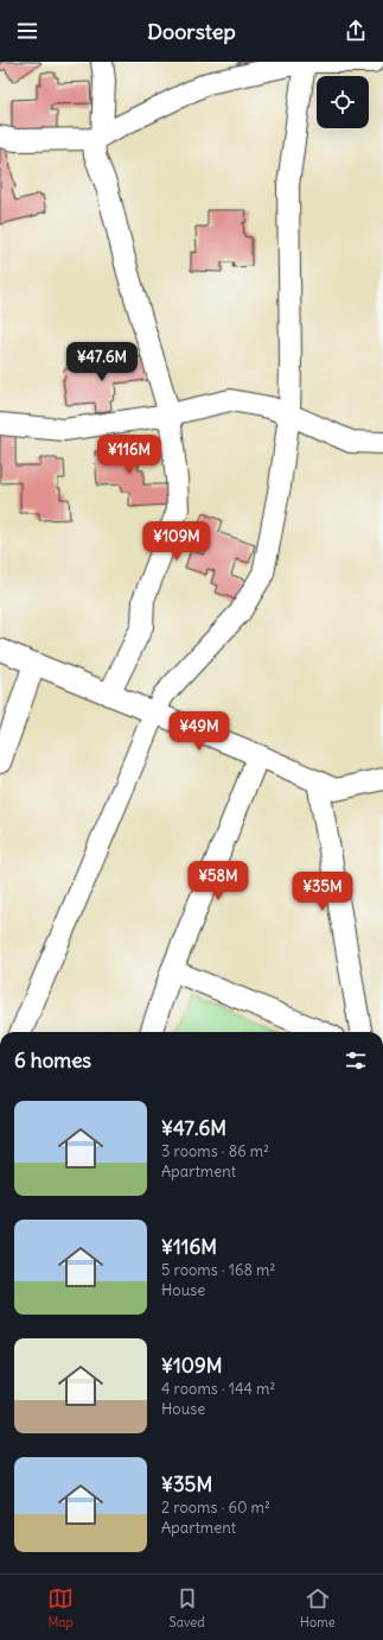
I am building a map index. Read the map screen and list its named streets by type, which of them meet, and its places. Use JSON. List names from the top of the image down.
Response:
{
  "page": {
    "header": "Doorstep",
    "price": [
      "¥47.6M",
      "¥116M",
      "¥109M",
      "¥49M",
      "¥58M",
      "¥35M"
    ],
    "heading": "6 homes",
    "list": [
      {
        "name": "¥47.6M",
        "note": "3 rooms · 86 m² · Apartment"
      },
      {
        "name": "¥116M",
        "note": "5 rooms · 168 m² · House"
      },
      {
        "name": "¥109M",
        "note": "4 rooms · 144 m² · House"
      },
      {
        "name": "¥35M",
        "note": "2 rooms · 60 m² · Apartment"
      }
    ],
    "tabs": ["Map", "Saved", "Home"]
  }
}
